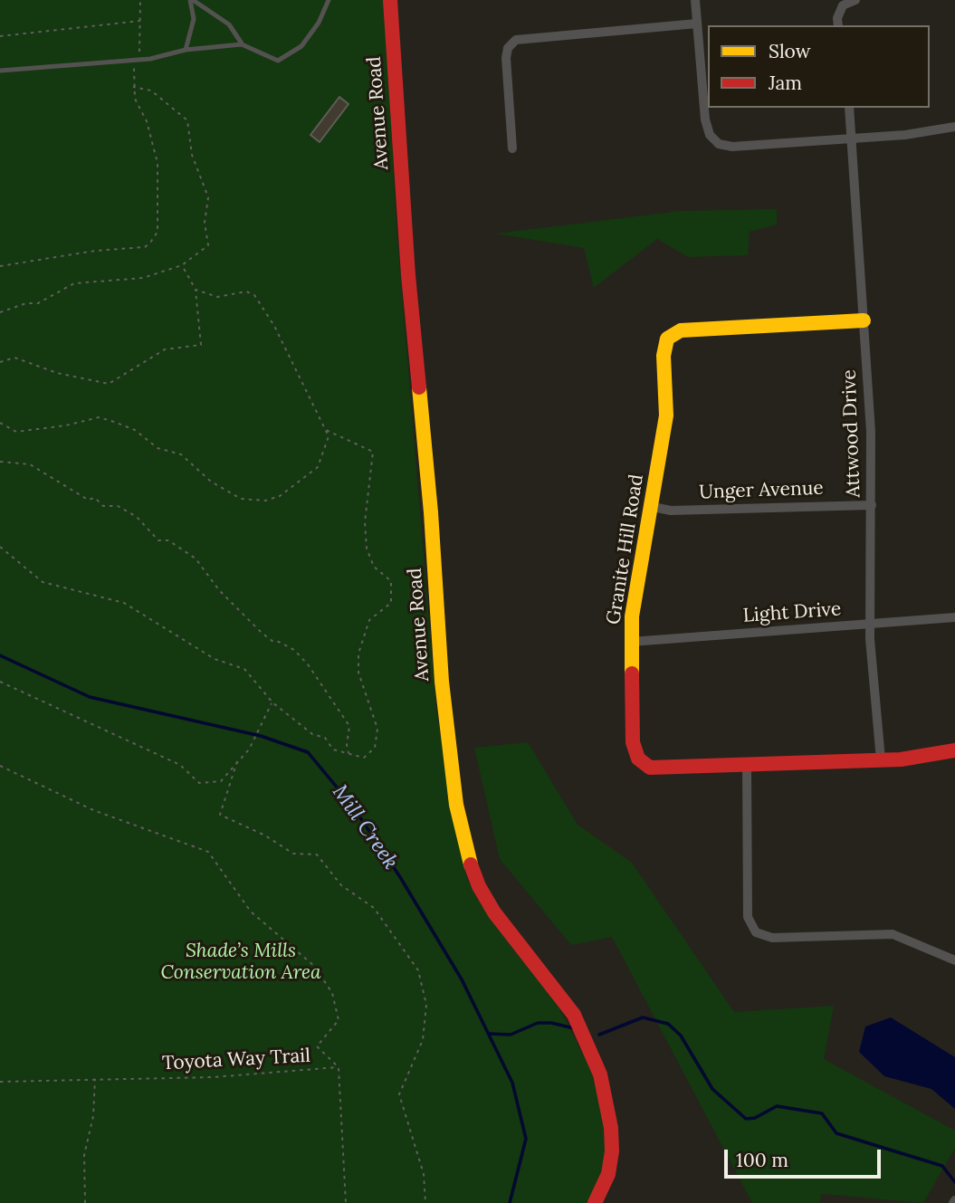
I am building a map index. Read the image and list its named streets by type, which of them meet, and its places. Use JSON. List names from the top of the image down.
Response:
{
  "streets": {
    "street": [
      "Avenue Road",
      "Attwood Drive",
      "Unger Avenue",
      "Granite Hill Road",
      "Light Drive"
    ],
    "path": ["Toyota Way Trail"]
  },
  "crossings": [
    ["Attwood Drive", "Unger Avenue"],
    ["Attwood Drive", "Granite Hill Road"],
    ["Attwood Drive", "Light Drive"],
    ["Unger Avenue", "Granite Hill Road"],
    ["Granite Hill Road", "Light Drive"]
  ],
  "water": ["Mill Creek"],
  "parks": ["Shade’s Mills Conservation Area"],
  "legend": ["Slow", "Jam"],
  "scale_bar": "100 m"
}
